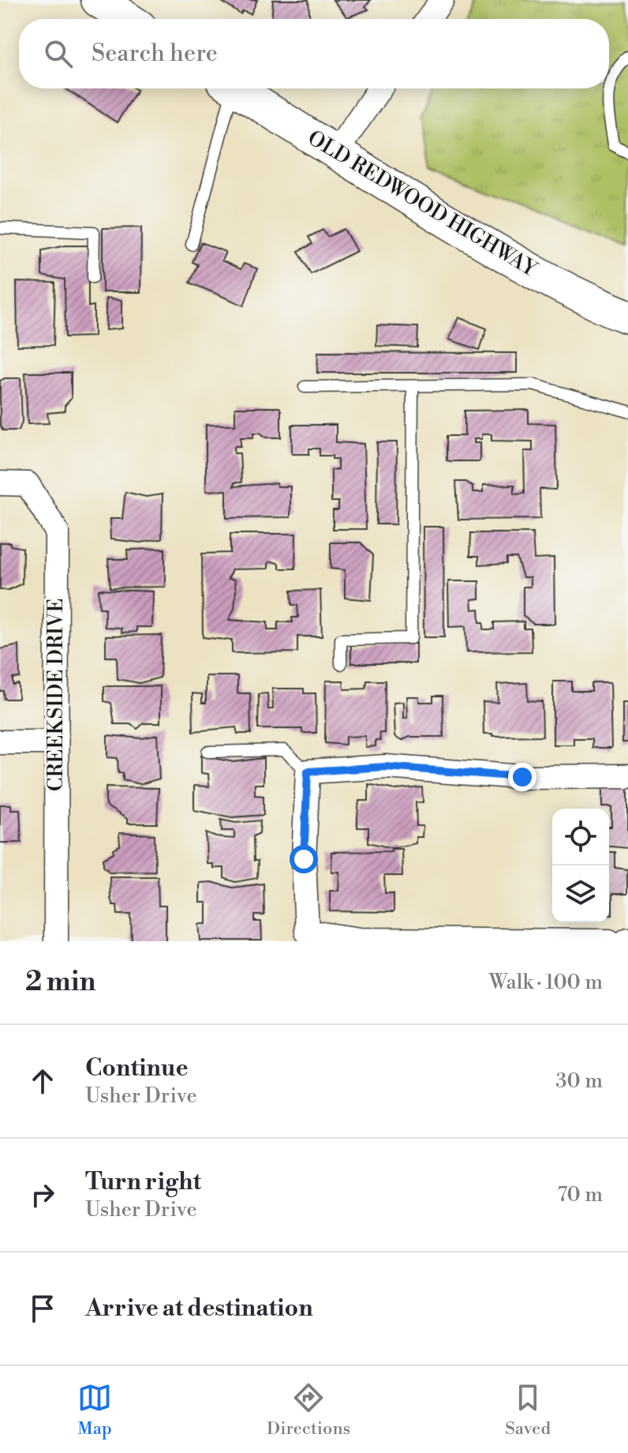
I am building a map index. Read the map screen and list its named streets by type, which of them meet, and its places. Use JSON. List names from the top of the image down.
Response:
{
  "streets": {
    "main road": ["OLD REDWOOD HIGHWAY"],
    "street": ["CREEKSIDE DRIVE"]
  },
  "page": {
    "search": "Search here",
    "heading": ["2 min", "Walk · 100 m"],
    "list": [
      ["Continue", "Usher Drive", "30 m"],
      ["Turn right", "Usher Drive", "70 m"],
      "Arrive at destination"
    ],
    "nav": ["Map", "Directions", "Saved"]
  }
}
